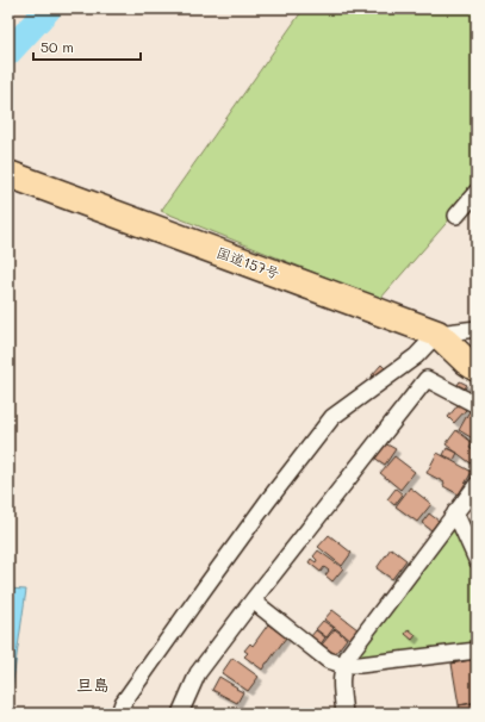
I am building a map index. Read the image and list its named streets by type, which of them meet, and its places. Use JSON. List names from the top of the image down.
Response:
{
  "streets": {
    "highway": ["国道157号"]
  },
  "districts": ["旦島"],
  "scale_bar": "50 m"
}
